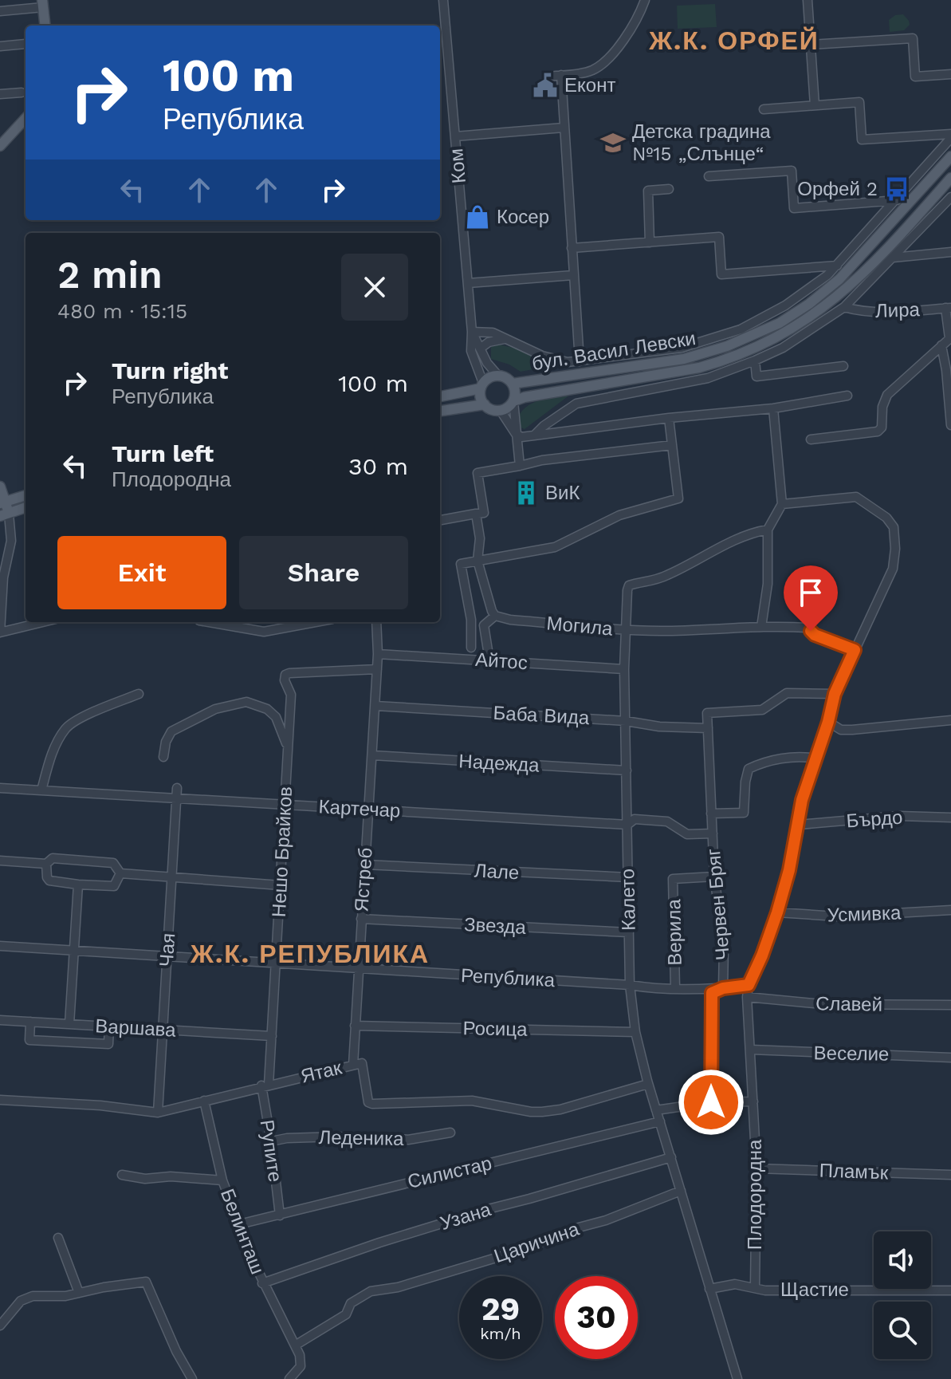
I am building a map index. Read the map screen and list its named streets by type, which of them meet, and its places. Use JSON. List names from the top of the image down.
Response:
{
  "streets": {
    "main road": ["бул. Васил Левски"],
    "street": [
      "Ком",
      "Лира",
      "Могила",
      "Айтос",
      "Баба Вида",
      "Надежда",
      "Картечар",
      "Бърдо",
      "Нешо Брайков",
      "Лале",
      "Ястреб",
      "Калето",
      "Червен Бряг",
      "Усмивка",
      "Звезда",
      "Верила",
      "Чая",
      "Република",
      "Славей",
      "Варшава",
      "Росица",
      "Веселие",
      "Ятак",
      "Леденика",
      "Рупите",
      "Пламък",
      "Силистар",
      "Плодородна",
      "Узана",
      "Белинташ",
      "Царичина",
      "Щастие"
    ]
  },
  "crossings": [
    ["Ком", "бул. Васил Левски"],
    ["Могила", "Калето"],
    ["Могила", "Плодородна"],
    ["Айтос", "Ястреб"],
    ["Айтос", "Калето"],
    ["Баба Вида", "Ястреб"],
    ["Баба Вида", "Калето"],
    ["Баба Вида", "Червен Бряг"],
    ["Надежда", "Ястреб"],
    ["Надежда", "Калето"],
    ["Картечар", "Нешо Брайков"],
    ["Картечар", "Ястреб"],
    ["Картечар", "Калето"],
    ["Картечар", "Червен Бряг"],
    ["Картечар", "Чая"],
    ["Бърдо", "Плодородна"],
    ["Нешо Брайков", "Ястреб"],
    ["Нешо Брайков", "Република"],
    ["Нешо Брайков", "Варшава"],
    ["Нешо Брайков", "Ятак"],
    ["Нешо Брайков", "Рупите"],
    ["Лале", "Ястреб"],
    ["Лале", "Калето"],
    ["Ястреб", "Звезда"],
    ["Ястреб", "Република"],
    ["Ястреб", "Росица"],
    ["Ястреб", "Ятак"],
    ["Калето", "Звезда"],
    ["Калето", "Република"],
    ["Калето", "Росица"],
    ["Калето", "Ятак"],
    ["Калето", "Силистар"],
    ["Калето", "Узана"],
    ["Калето", "Царичина"],
    ["Калето", "Щастие"],
    ["Червен Бряг", "Верила"],
    ["Червен Бряг", "Република"],
    ["Усмивка", "Плодородна"],
    ["Верила", "Република"],
    ["Чая", "Република"],
    ["Чая", "Варшава"],
    ["Чая", "Ятак"],
    ["Република", "Плодородна"],
    ["Славей", "Плодородна"],
    ["Веселие", "Плодородна"],
    ["Ятак", "Рупите"],
    ["Ятак", "Белинташ"],
    ["Леденика", "Рупите"],
    ["Рупите", "Силистар"],
    ["Пламък", "Плодородна"],
    ["Силистар", "Белинташ"],
    ["Плодородна", "Щастие"],
    ["Узана", "Белинташ"],
    ["Белинташ", "Царичина"]
  ],
  "districts": ["Ж.К. ОРФЕЙ", "Ж.К. РЕПУБЛИКА"],
  "places": {
    "public building": ["Еконт"],
    "school or university": ["Детска градина №15 „Слънце“"],
    "bus stop": ["Орфей 2"],
    "shop": ["Косер"],
    "building": ["ВиК"]
  },
  "page": {
    "turn": ["100 m", "Република"],
    "heading": ["2 min", "480 m · 15:15"],
    "list": [
      {
        "name": "Turn right",
        "note": "Република",
        "value": "100 m"
      },
      {
        "name": "Turn left",
        "note": "Плодородна",
        "value": "30 m"
      }
    ],
    "buttons": ["Exit", "Share"],
    "speed": "29 km/h",
    "limit": "30"
  }
}
